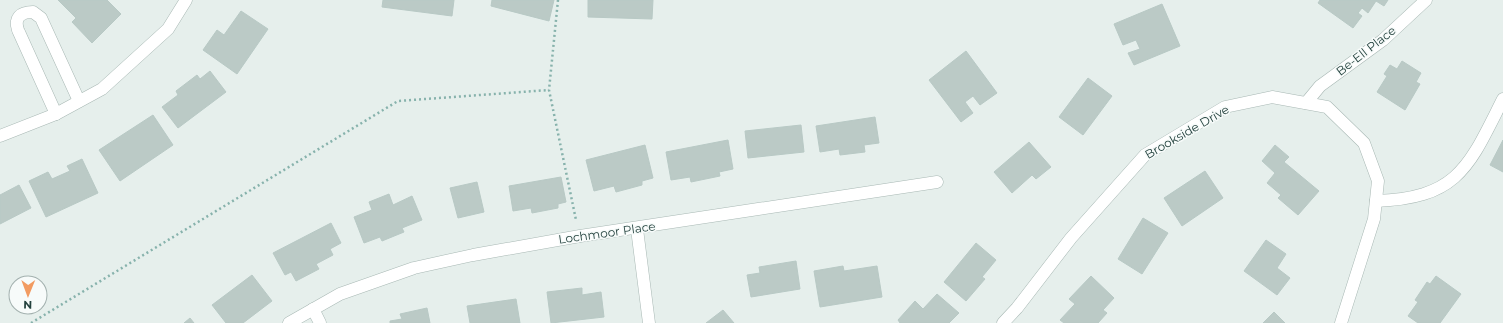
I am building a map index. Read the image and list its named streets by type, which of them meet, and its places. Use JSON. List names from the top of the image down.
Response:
{
  "streets": {
    "street": ["Be-Ell Place", "Brookside Drive", "Lochmoor Place"]
  },
  "crossings": [
    ["Be-Ell Place", "Brookside Drive"]
  ],
  "north": "bottom"
}
